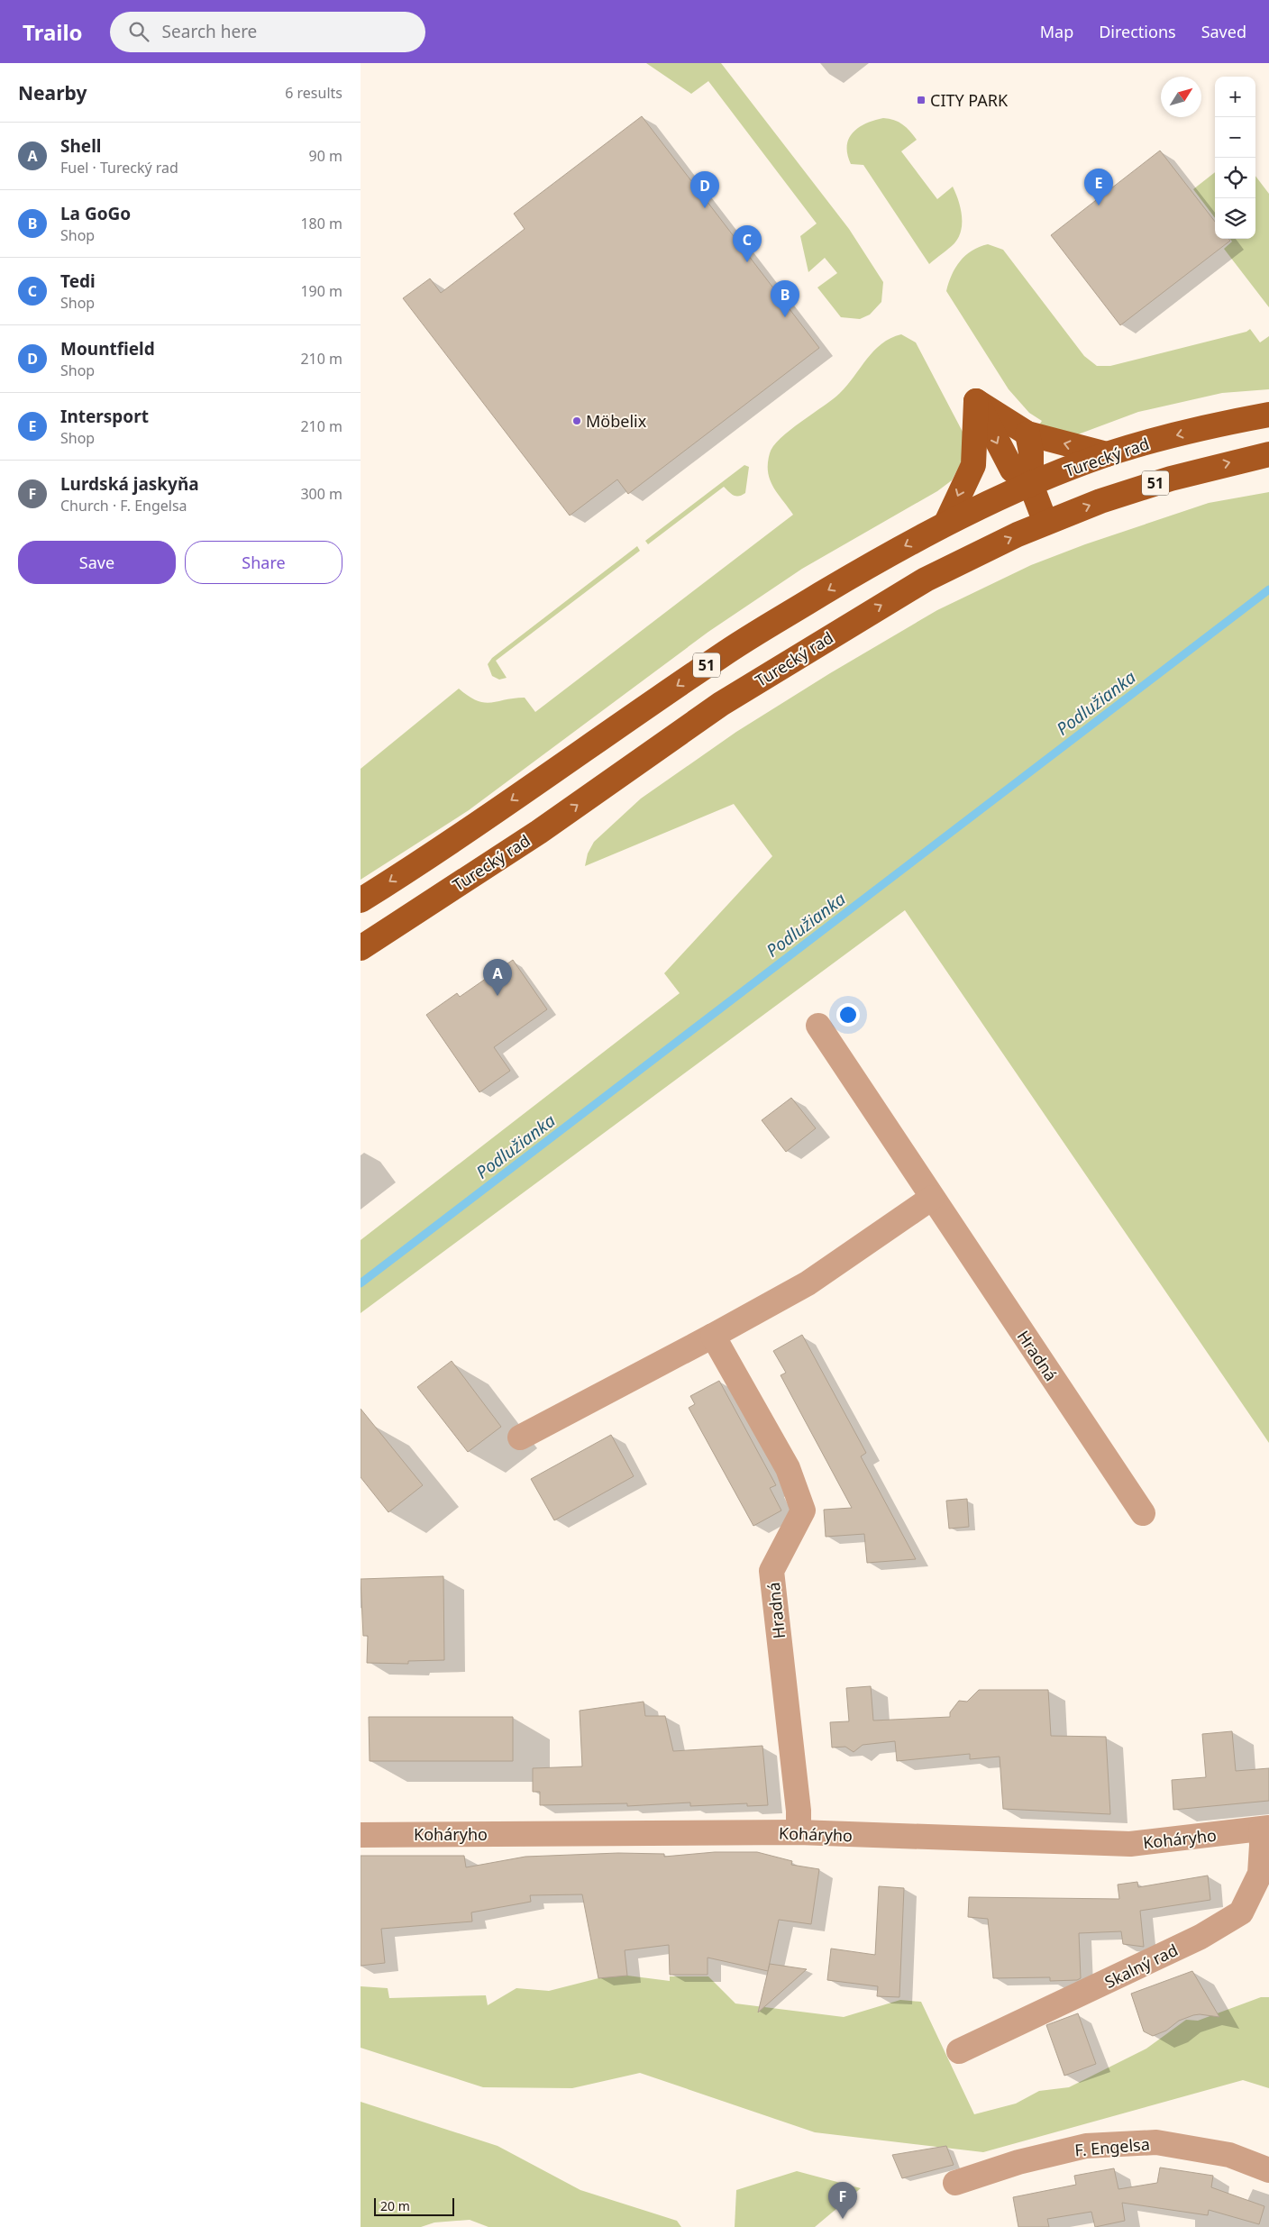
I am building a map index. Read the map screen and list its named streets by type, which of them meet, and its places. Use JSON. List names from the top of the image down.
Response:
{
  "streets": {
    "main road": ["Turecký rad", "51"],
    "street": [
      "Hradná",
      "Koháryho",
      "Skalný rad",
      "F. Engelsa"
    ]
  },
  "crossings": [
    ["Hradná", "Koháryho"],
    ["Koháryho", "Skalný rad"]
  ],
  "water": ["Podlužianka"],
  "places": {
    "transit": ["CITY PARK"],
    "other": ["Möbelix"]
  },
  "scale_bar": "20 m",
  "north": "top right",
  "page": {
    "header": "Trailo",
    "search": "Search here",
    "nav": ["Map", "Directions", "Saved"],
    "heading": ["Nearby", "6 results"],
    "map_buttons": ["+", "−"],
    "list": [
      {
        "mark": "A",
        "name": "Shell",
        "note": "Fuel · Turecký rad",
        "value": "90 m"
      },
      {
        "mark": "B",
        "name": "La GoGo",
        "note": "Shop",
        "value": "180 m"
      },
      {
        "mark": "C",
        "name": "Tedi",
        "note": "Shop",
        "value": "190 m"
      },
      {
        "mark": "D",
        "name": "Mountfield",
        "note": "Shop",
        "value": "210 m"
      },
      {
        "mark": "E",
        "name": "Intersport",
        "note": "Shop",
        "value": "210 m"
      },
      {
        "mark": "F",
        "name": "Lurdská jaskyňa",
        "note": "Church · F. Engelsa",
        "value": "300 m"
      }
    ],
    "pins": [
      "E",
      "D",
      "C",
      "B",
      "A",
      "F"
    ],
    "buttons": ["Save", "Share"],
    "scale": "20 m"
  }
}
